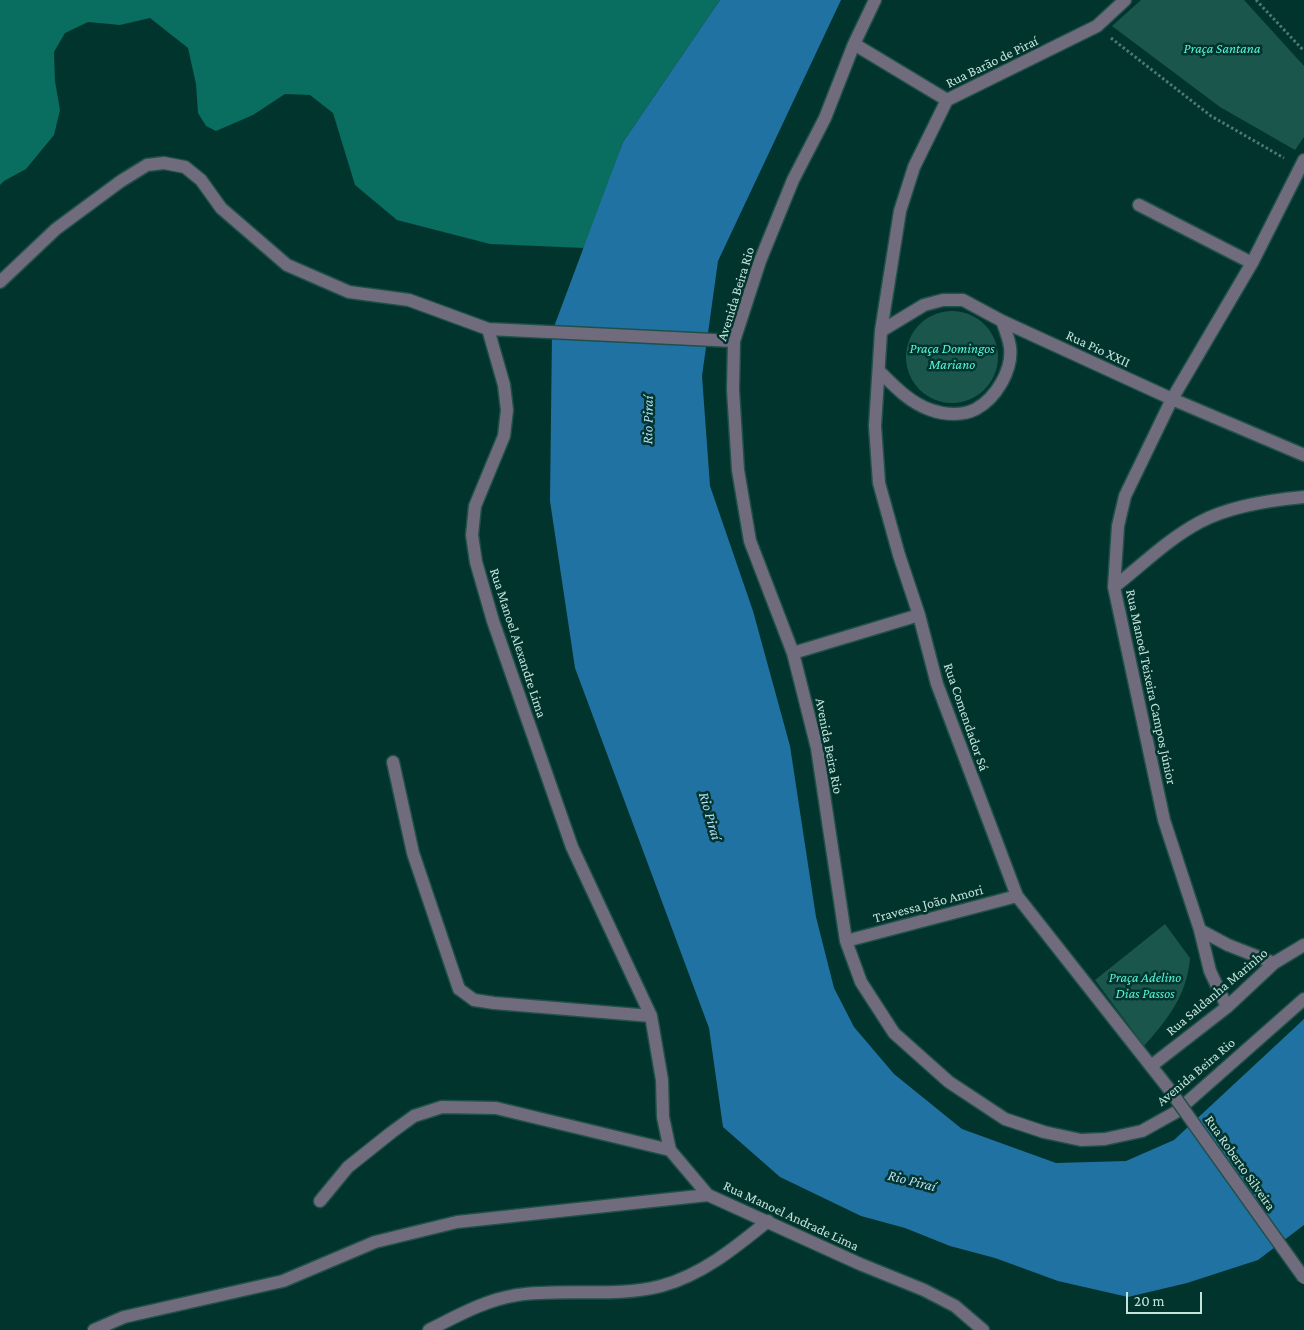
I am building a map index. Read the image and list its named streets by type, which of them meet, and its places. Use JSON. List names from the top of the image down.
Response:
{
  "streets": {
    "street": [
      "Rua Barão de Piraí",
      "Avenida Beira Rio",
      "Rua Pio XXII",
      "Rua Manoel Alexandre Lima",
      "Rua Manoel Teixeira Campos Júnior",
      "Rua Comendador Sá",
      "Travessa João Amori",
      "Rua Saldanha Marinho",
      "Rua Roberto Silveira",
      "Rua Manoel Andrade Lima"
    ]
  },
  "crossings": [
    ["Rua Barão de Piraí", "Rua Pio XXII"],
    ["Rua Barão de Piraí", "Rua Comendador Sá"],
    ["Avenida Beira Rio", "Travessa João Amori"],
    ["Rua Pio XXII", "Rua Manoel Teixeira Campos Júnior"],
    ["Rua Pio XXII", "Rua Comendador Sá"],
    ["Rua Manoel Alexandre Lima", "Rua Manoel Andrade Lima"],
    ["Rua Manoel Teixeira Campos Júnior", "Rua Saldanha Marinho"],
    ["Rua Comendador Sá", "Travessa João Amori"],
    ["Rua Comendador Sá", "Rua Saldanha Marinho"],
    ["Rua Comendador Sá", "Rua Roberto Silveira"],
    ["Rua Saldanha Marinho", "Rua Roberto Silveira"]
  ],
  "water": ["Rio Piraí"],
  "parks": ["Praça Santana", "Praça Domingos Mariano", "Praça Adelino Dias Passos"],
  "scale_bar": "20 m"
}
